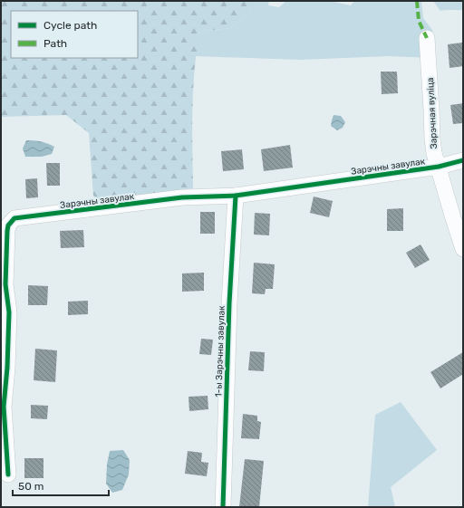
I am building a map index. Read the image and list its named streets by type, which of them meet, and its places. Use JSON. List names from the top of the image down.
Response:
{
  "streets": {
    "street": ["Зарэчная вуліца", "Зарэчны завулак", "1-ы Зарэчны завулак"]
  },
  "crossings": [
    ["Зарэчная вуліца", "Зарэчны завулак"],
    ["Зарэчны завулак", "1-ы Зарэчны завулак"]
  ],
  "legend": ["Cycle path", "Path"],
  "scale_bar": "50 m"
}
